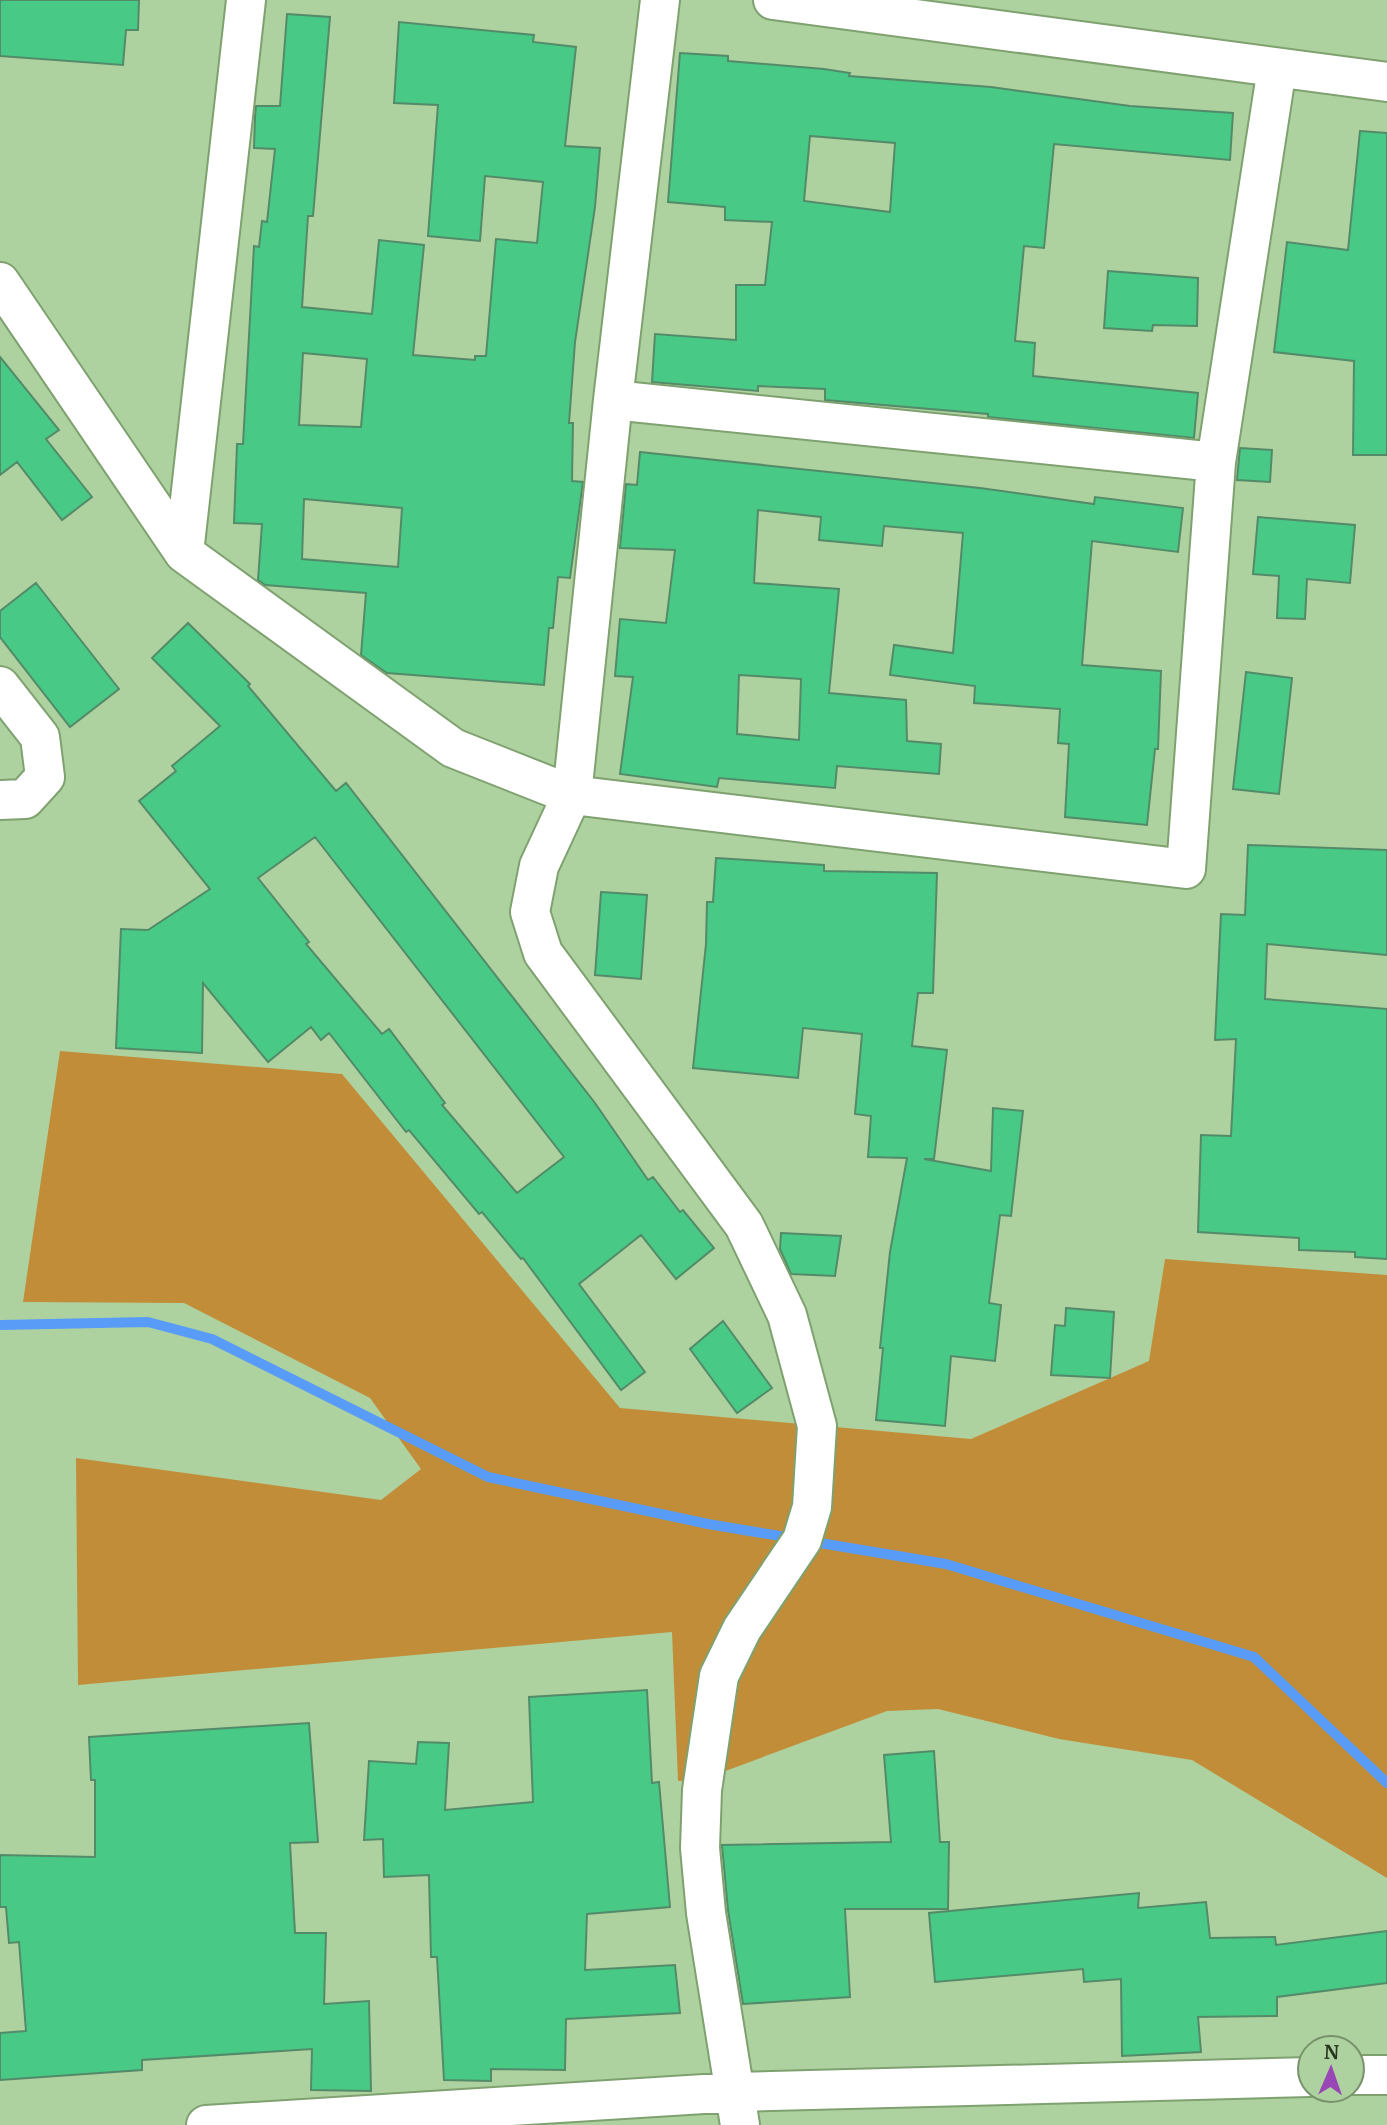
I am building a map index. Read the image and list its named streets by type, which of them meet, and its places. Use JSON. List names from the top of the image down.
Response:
{
  "north": "top"
}
